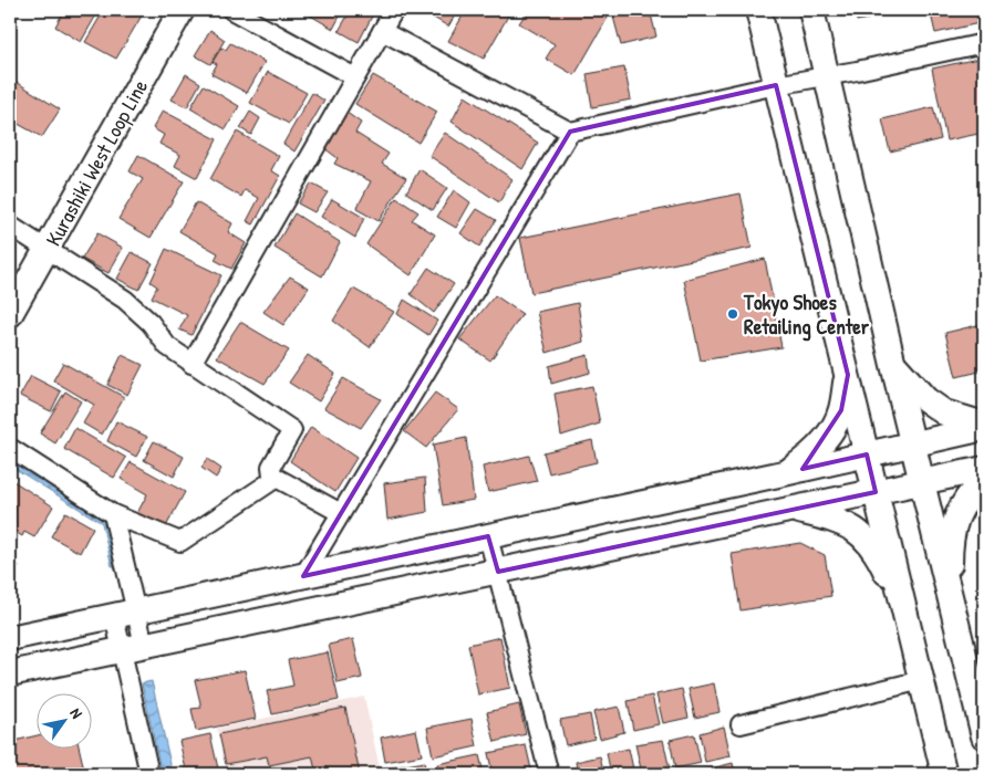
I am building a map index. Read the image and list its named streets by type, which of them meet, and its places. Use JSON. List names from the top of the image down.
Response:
{
  "streets": {
    "street": ["Kurashiki West Loop Line"]
  },
  "places": ["Tokyo Shoes Retailing Center"],
  "north": "top right"
}
